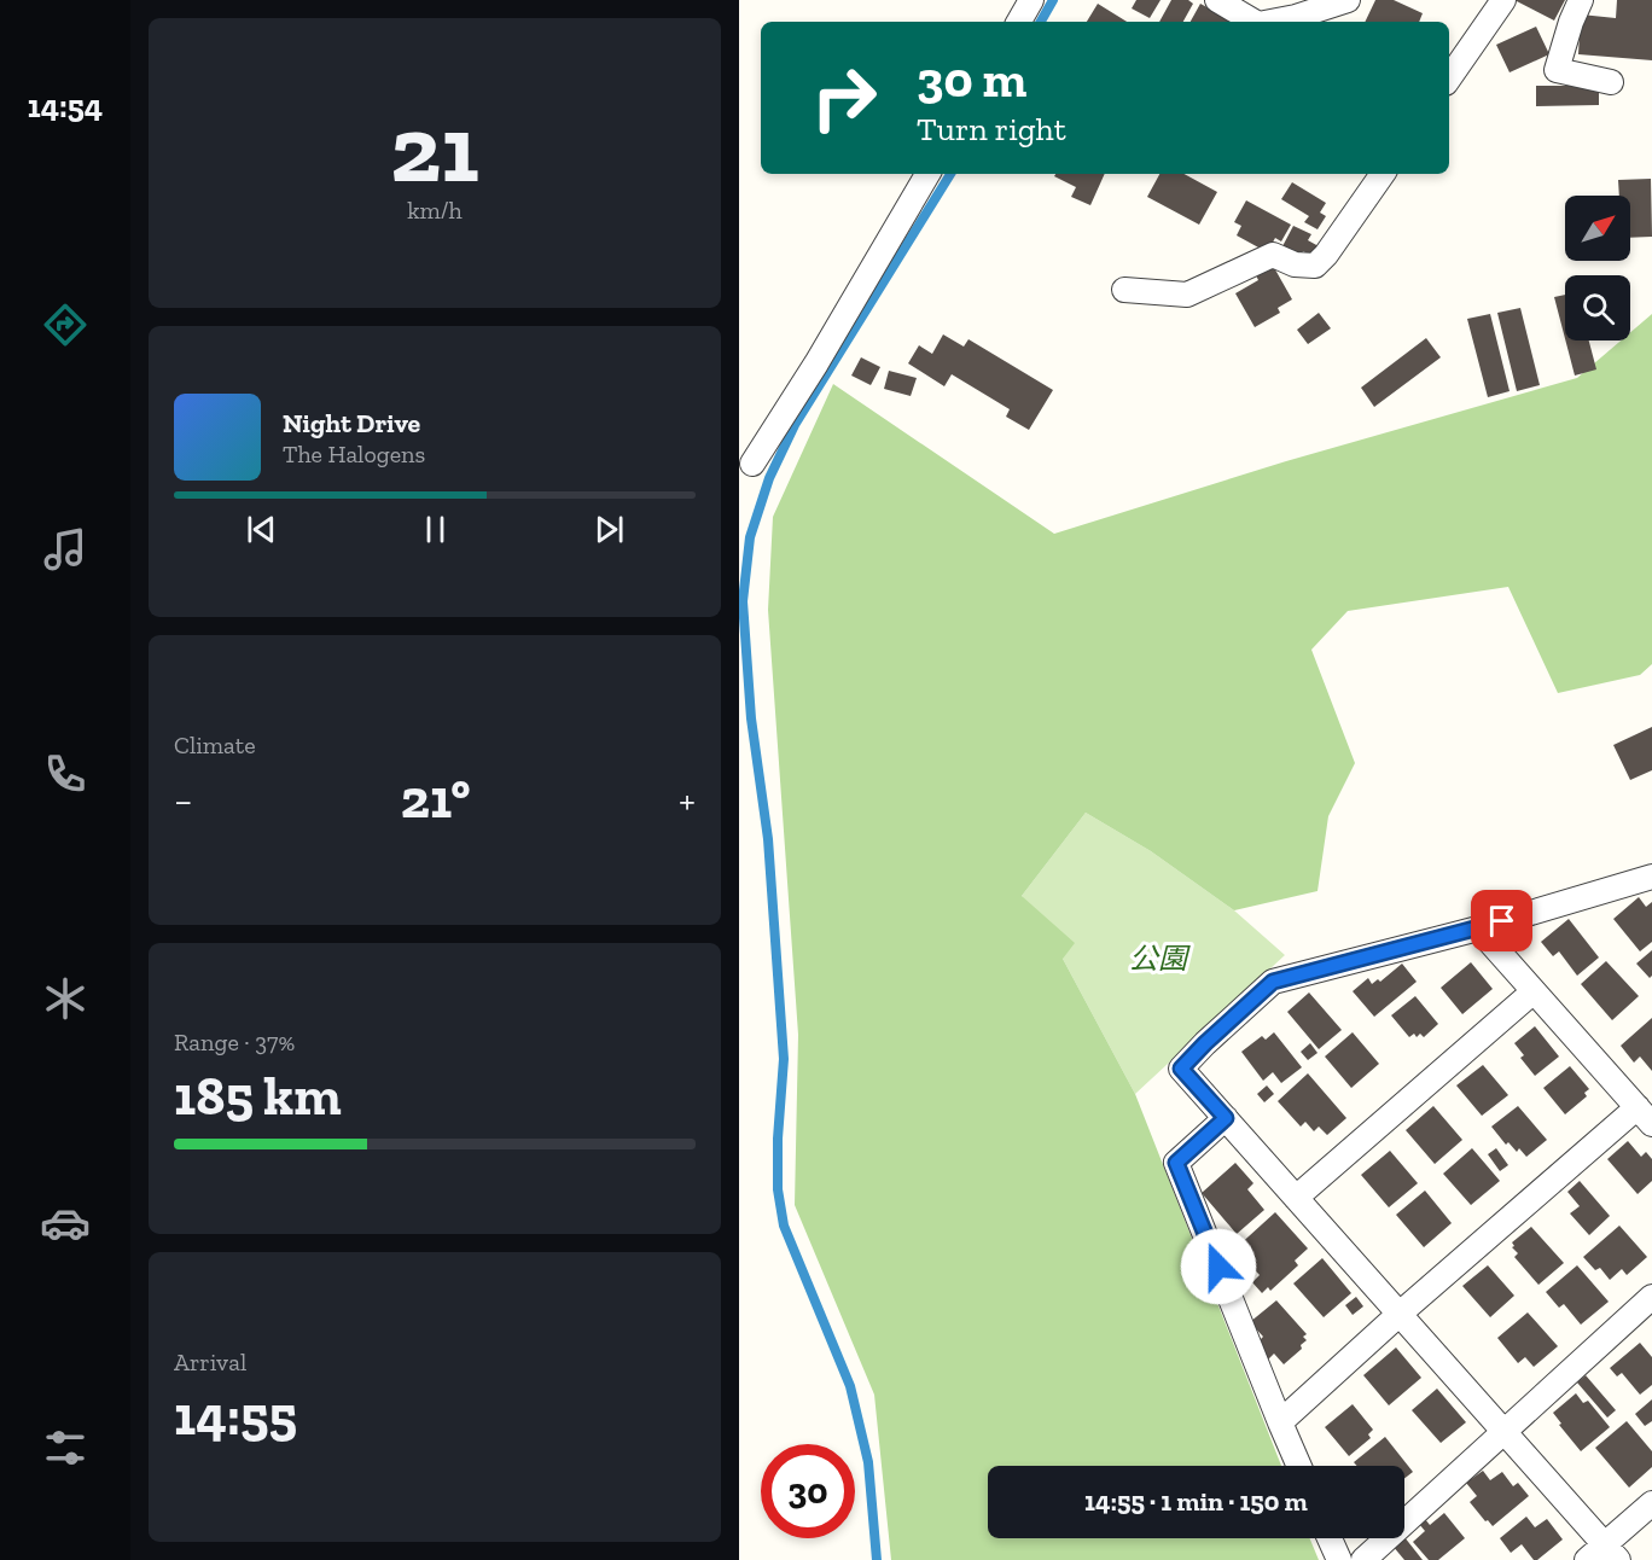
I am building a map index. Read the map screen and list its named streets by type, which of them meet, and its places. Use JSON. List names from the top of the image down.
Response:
{
  "parks": ["公園"],
  "north": "top right",
  "page": {
    "tabs": "14:54",
    "tile": [
      ["21", "km/h"],
      "Climate",
      ["Range · 37%", "185 km"],
      ["Arrival", "14:55"]
    ],
    "turn": ["30 m", "Turn right"],
    "song": ["Night Drive", "The Halogens"],
    "heat": ["−", "21°", "+"],
    "limit": "30",
    "trip": "14:55 · 1 min · 150 m"
  }
}
